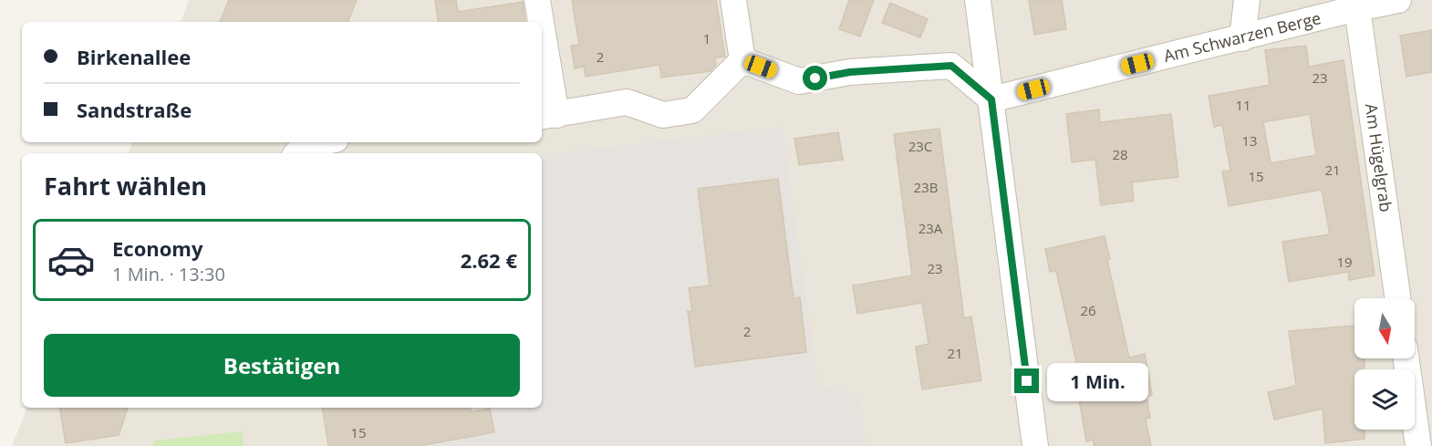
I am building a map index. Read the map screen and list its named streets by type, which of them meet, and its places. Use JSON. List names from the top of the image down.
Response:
{
  "streets": {
    "street": ["Am Schwarzen Berge", "Am Hügelgrab"]
  },
  "crossings": [
    ["Am Schwarzen Berge", "Am Hügelgrab"]
  ],
  "house_numbers": [
    "1",
    "2",
    "23",
    "11",
    "13",
    "23C",
    "28",
    "21",
    "15",
    "23B",
    "23A",
    "19",
    "23",
    "26",
    "2",
    "21",
    "15"
  ],
  "north": "bottom",
  "page": {
    "banner": ["Birkenallee", "Sandstraße"],
    "heading": "Fahrt wählen",
    "list": [
      {
        "name": "Economy",
        "note": "1 Min. · 13:30",
        "value": "2.62 €"
      }
    ],
    "buttons": "Bestätigen",
    "bubble": "1 Min."
  }
}
